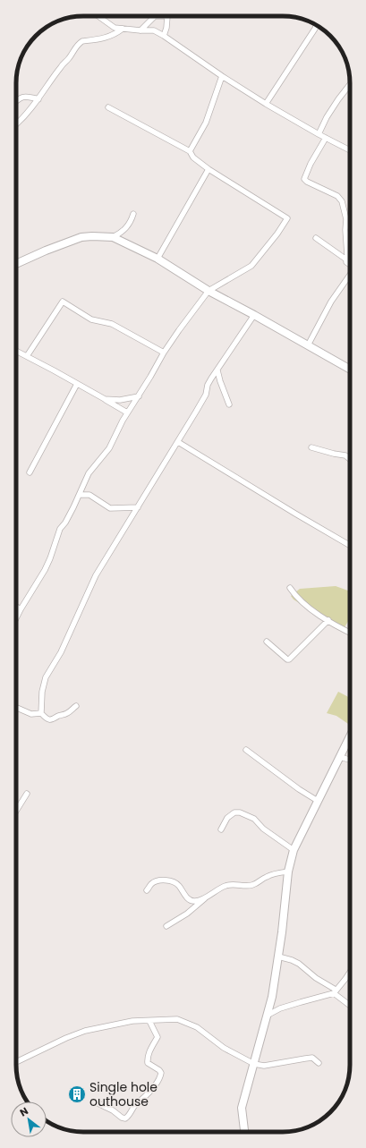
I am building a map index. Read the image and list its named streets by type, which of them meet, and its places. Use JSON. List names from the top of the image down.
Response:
{
  "places": {
    "building": ["Single hole outhouse"]
  },
  "north": "top left"
}
